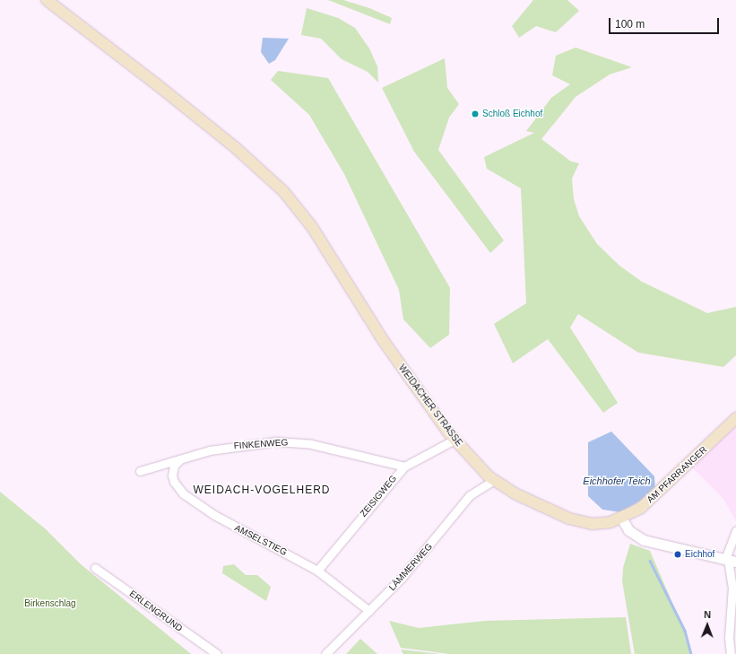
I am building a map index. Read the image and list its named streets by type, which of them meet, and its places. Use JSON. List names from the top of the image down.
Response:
{
  "streets": {
    "main road": ["WEIDACHER STRASSE", "AM PFARRANGER"],
    "street": [
      "FINKENWEG",
      "ZEISIGWEG",
      "AMSELSTIEG",
      "LÄMMERWEG",
      "ERLENGRUND"
    ]
  },
  "crossings": [
    ["WEIDACHER STRASSE", "AM PFARRANGER"],
    ["WEIDACHER STRASSE", "ZEISIGWEG"],
    ["WEIDACHER STRASSE", "LÄMMERWEG"],
    ["FINKENWEG", "ZEISIGWEG"],
    ["FINKENWEG", "AMSELSTIEG"],
    ["ZEISIGWEG", "AMSELSTIEG"],
    ["AMSELSTIEG", "LÄMMERWEG"]
  ],
  "districts": ["WEIDACH-VOGELHERD"],
  "water": ["Eichhofer Teich"],
  "parks": ["Birkenschlag"],
  "places": ["Schloß Eichhof", "Eichhof"],
  "scale_bar": "100 m",
  "north": "top"
}
